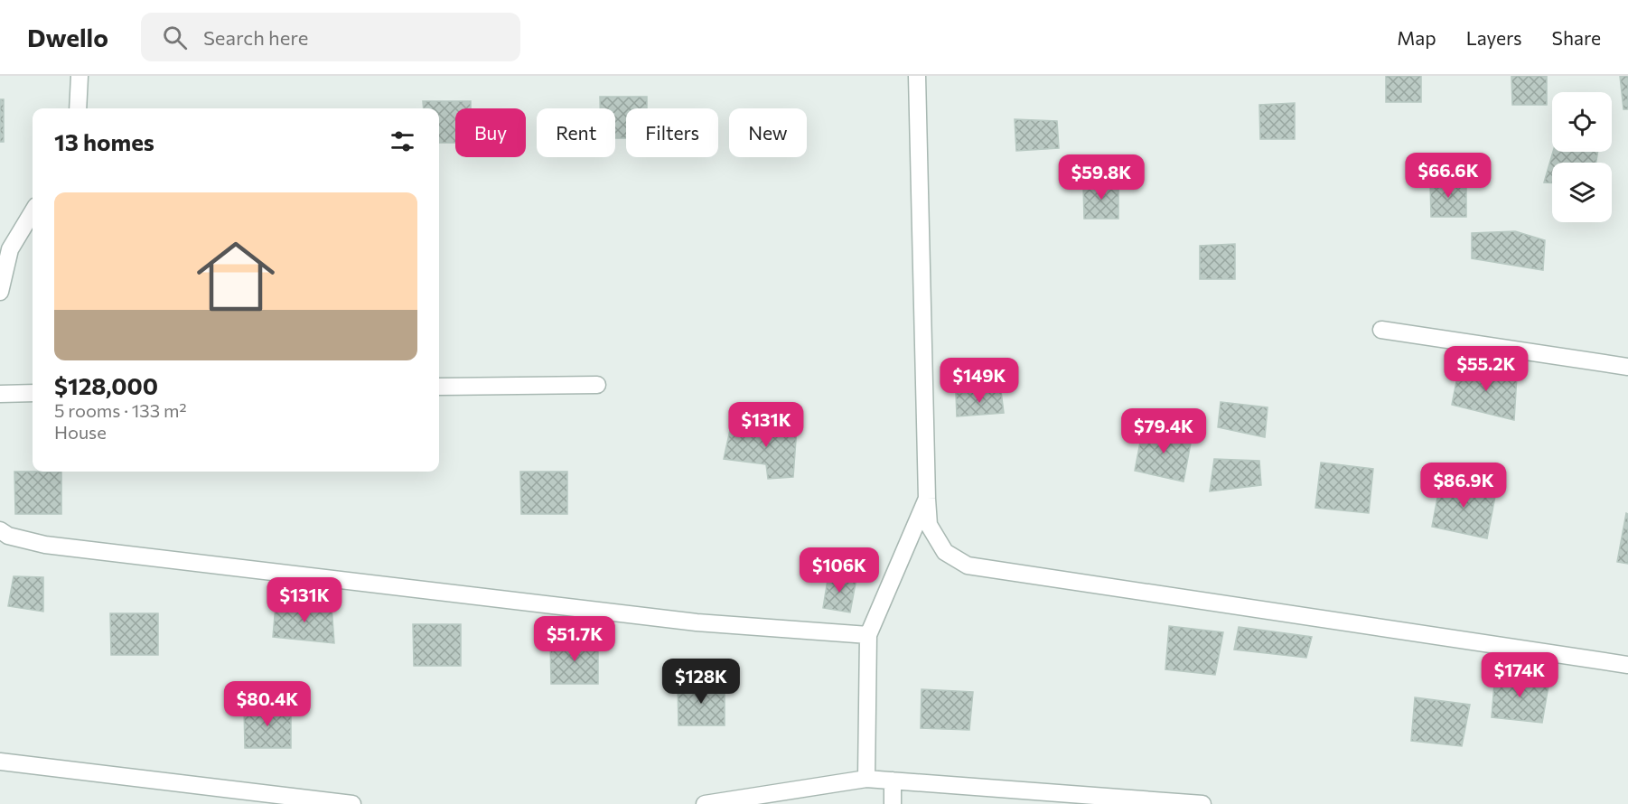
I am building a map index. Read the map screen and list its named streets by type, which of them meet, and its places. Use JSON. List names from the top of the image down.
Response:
{
  "page": {
    "header": "Dwello",
    "search": "Search here",
    "nav": ["Map", "Layers", "Share"],
    "chip": [
      "Buy",
      "Rent",
      "Filters",
      "New"
    ],
    "heading": "13 homes",
    "price": [
      "$66.6K",
      "$59.8K",
      "$55.2K",
      "$149K",
      "$131K",
      "$79.4K",
      "$86.9K",
      "$106K",
      "$131K",
      "$51.7K",
      "$174K",
      "$128K",
      "$80.4K"
    ],
    "list": [
      {
        "name": "$128,000",
        "note": "5 rooms · 133 m² · House"
      }
    ]
  }
}
